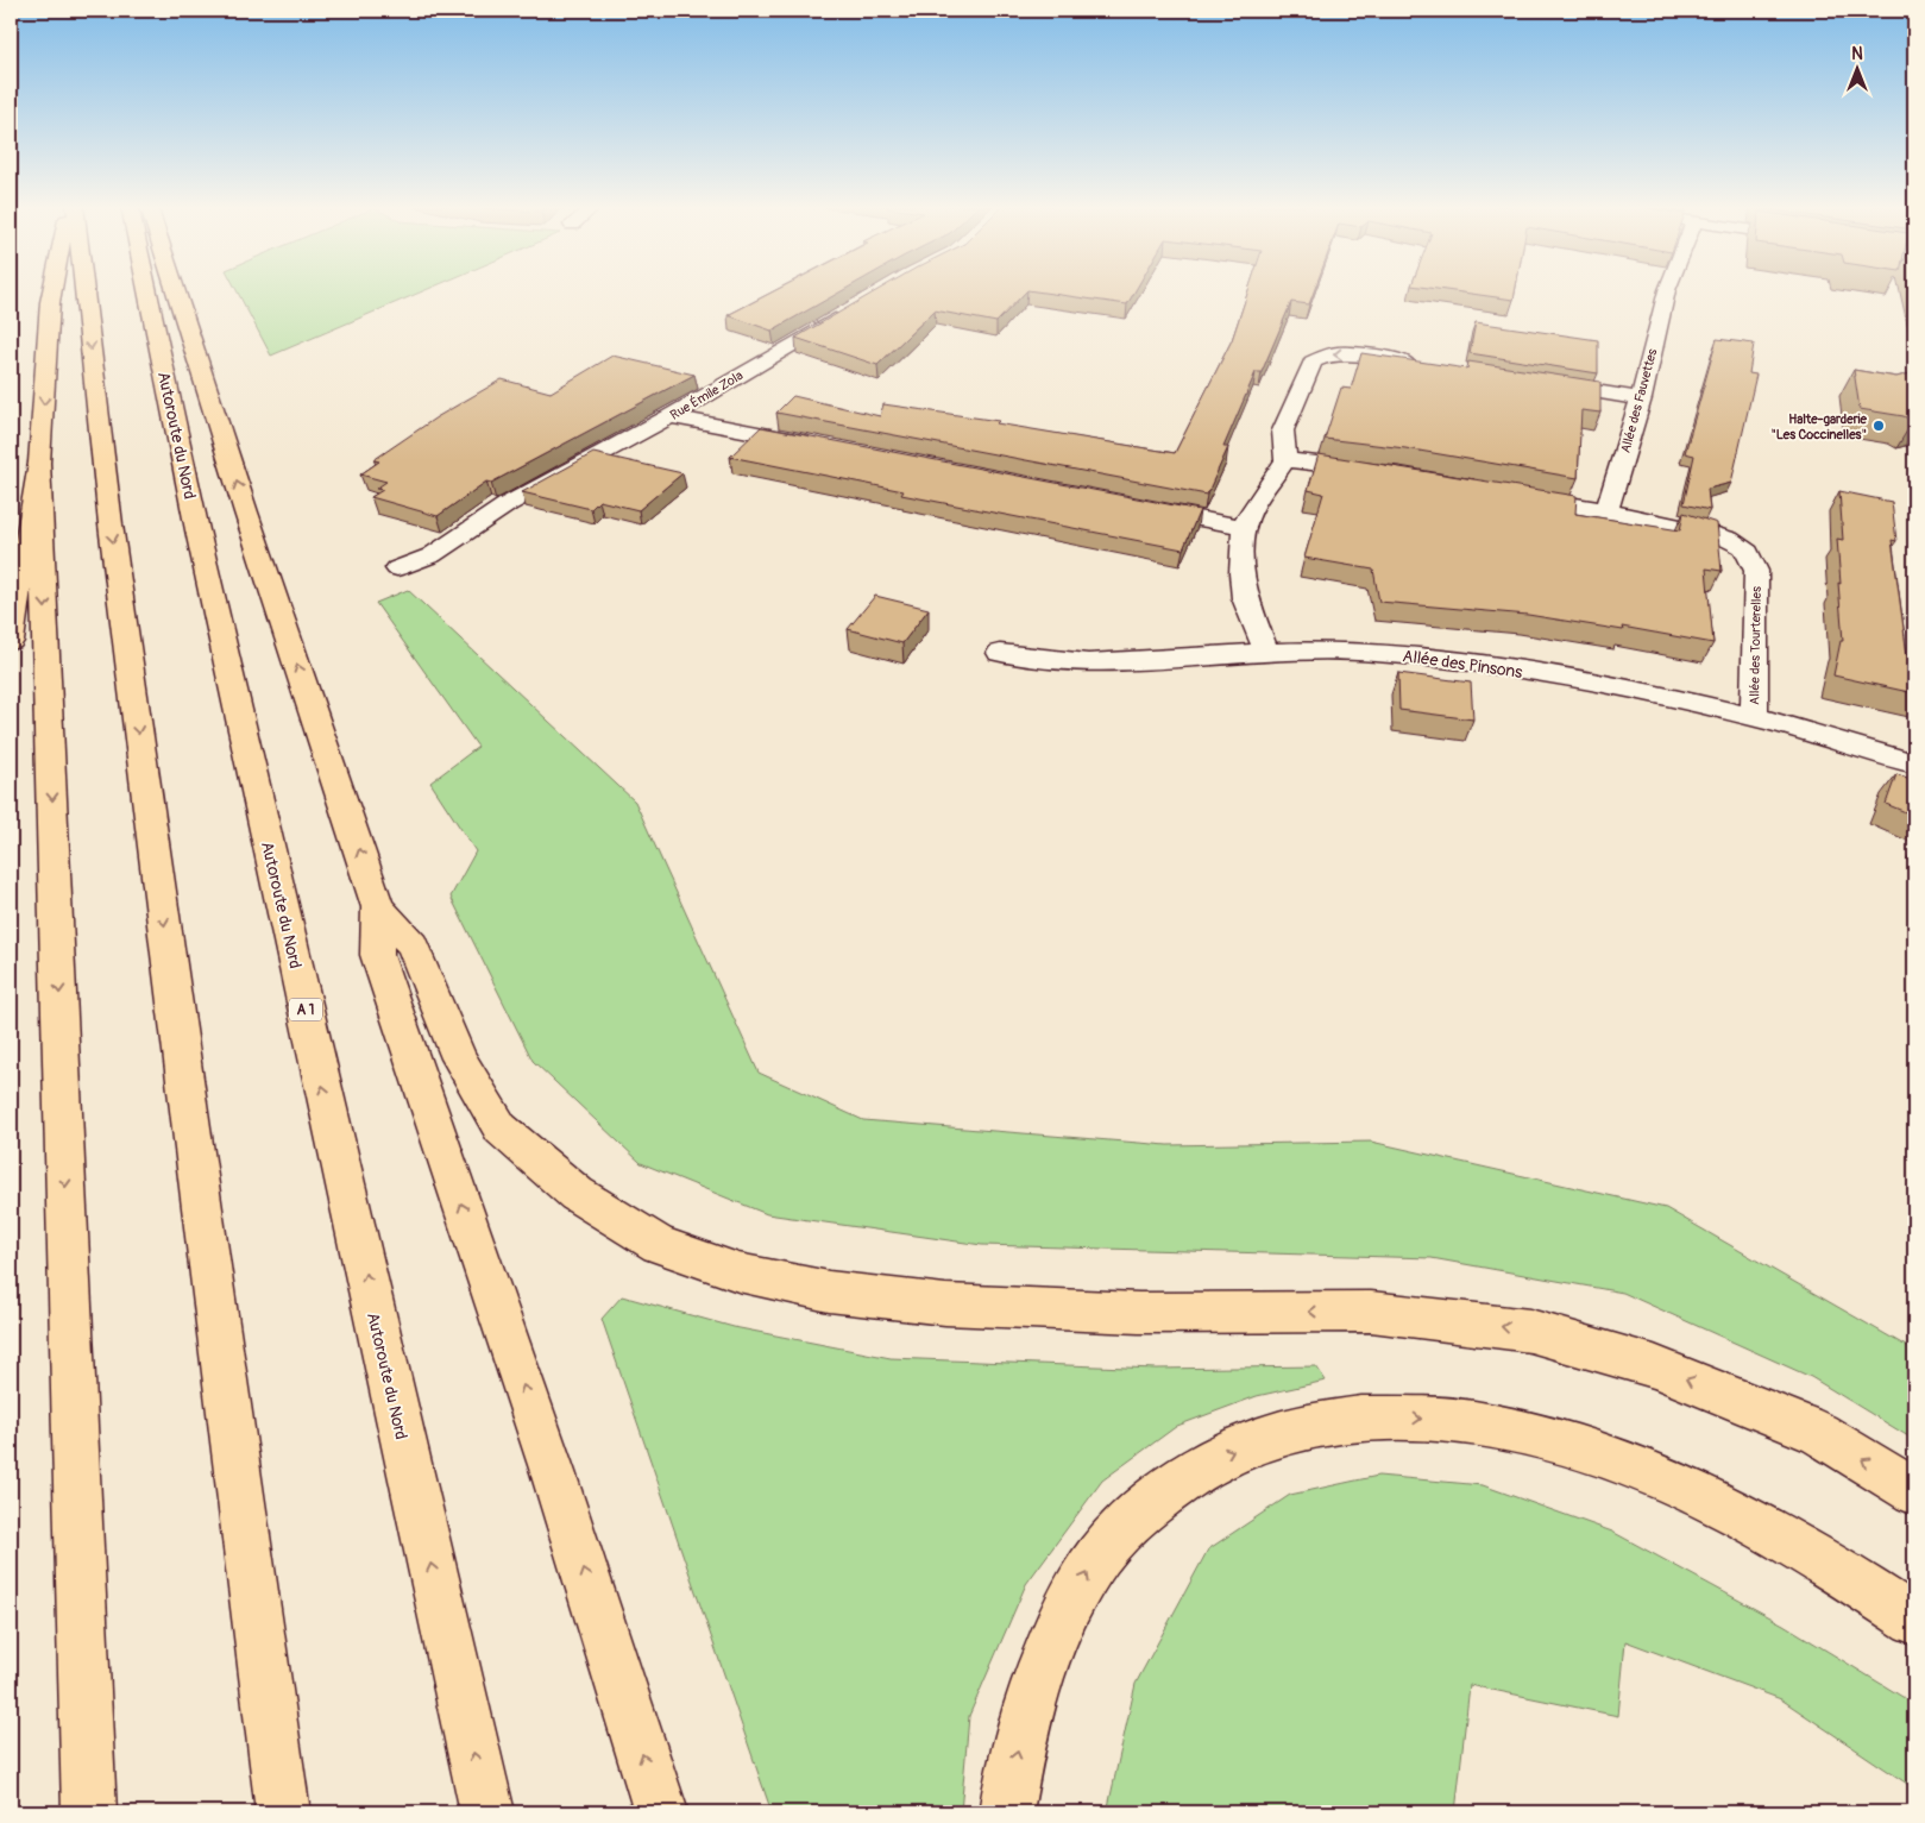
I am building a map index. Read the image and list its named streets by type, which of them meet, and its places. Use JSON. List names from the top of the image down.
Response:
{
  "streets": {
    "highway": ["Autoroute du Nord", "A 1"],
    "street": [
      "Rue Émile Zola",
      "Allée des Fauvettes",
      "Allée des Tourterelles",
      "Allée des Pinsons"
    ]
  },
  "crossings": [
    ["Allée des Fauvettes", "Allée des Tourterelles"],
    ["Allée des Tourterelles", "Allée des Pinsons"]
  ],
  "places": ["Halte-garderie \"Les Coccinelles\""],
  "north": "top"
}
